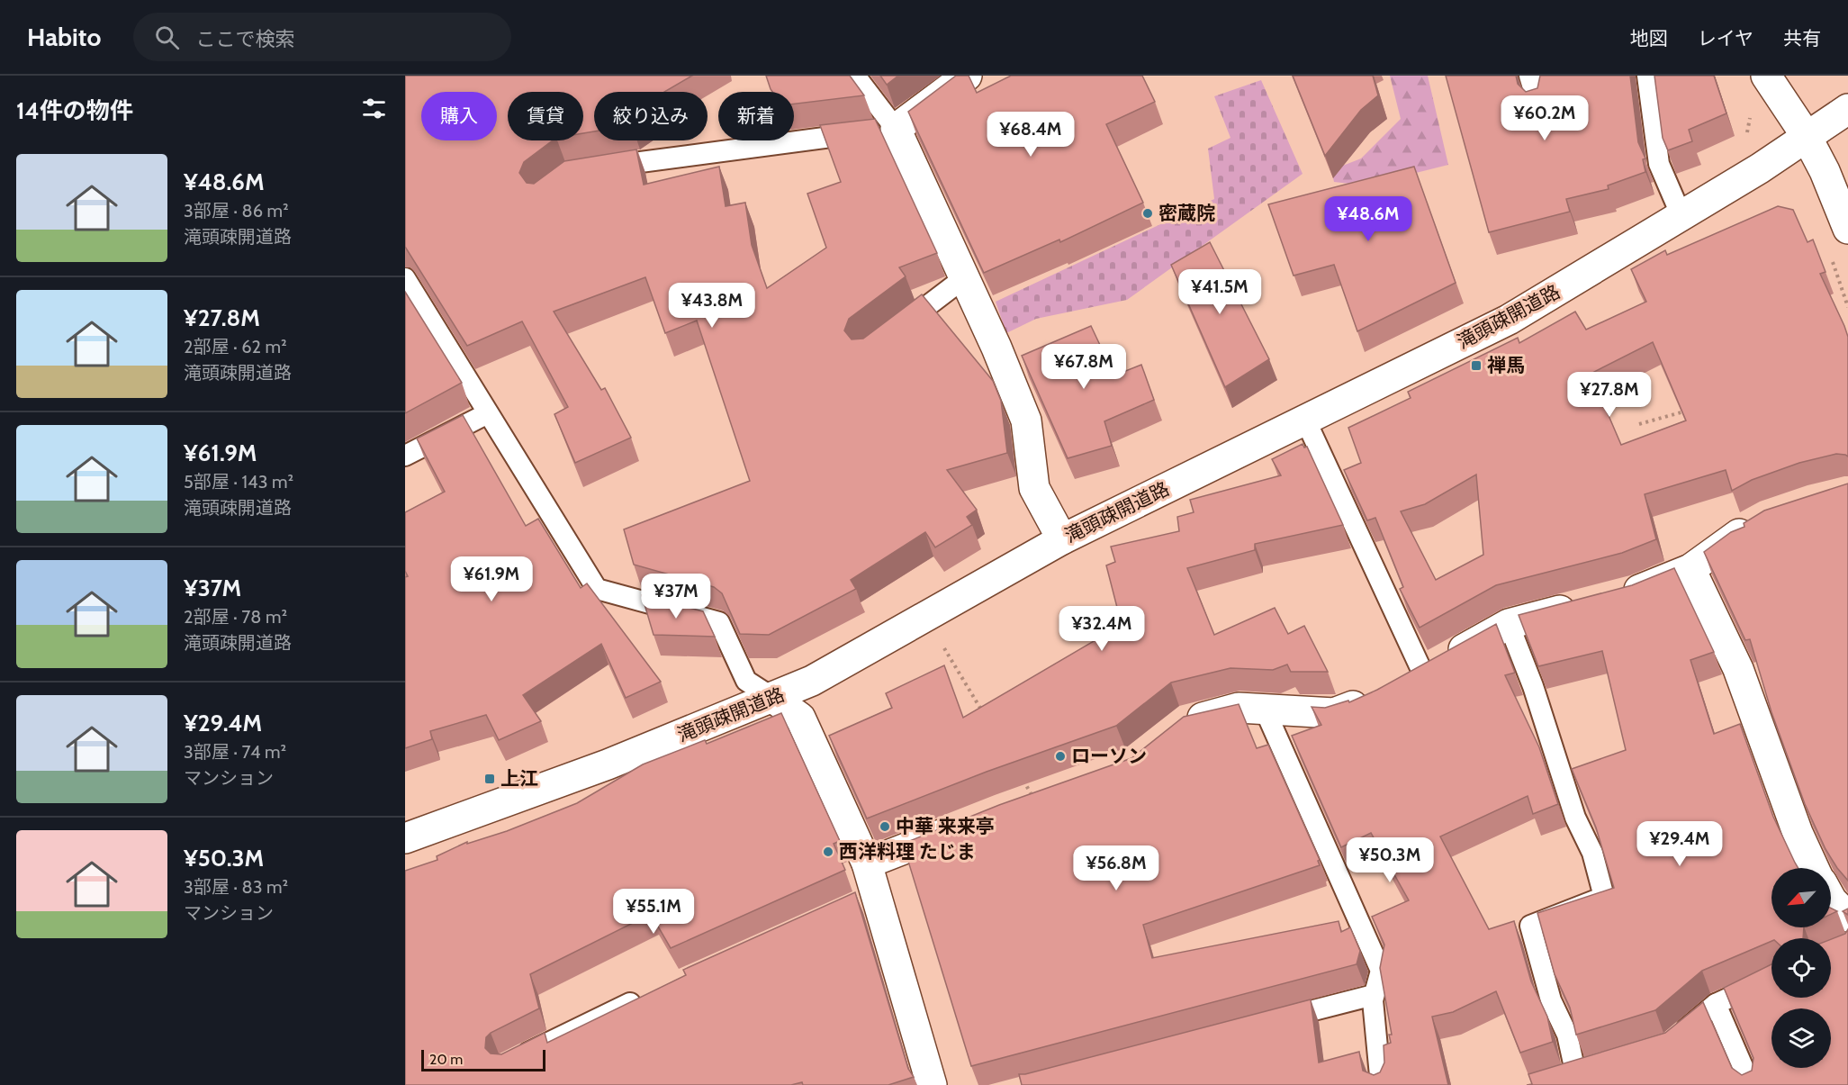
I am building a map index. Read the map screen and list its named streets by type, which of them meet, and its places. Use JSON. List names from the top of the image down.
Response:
{
  "streets": {
    "street": ["滝頭疎開道路"]
  },
  "places": {
    "other": [
      "密蔵院",
      "ローソン",
      "中華 来来亭",
      "西洋料理 たじま"
    ],
    "transit": ["禅馬", "上江"]
  },
  "scale_bar": "20 m",
  "north": "bottom left",
  "page": {
    "header": "Habito",
    "search": "ここで検索",
    "nav": ["地図", "レイヤ", "共有"],
    "heading": "14件の物件",
    "chip": [
      "購入",
      "賃貸",
      "絞り込み",
      "新着"
    ],
    "price": [
      "¥60.2M",
      "¥68.4M",
      "¥48.6M",
      "¥41.5M",
      "¥43.8M",
      "¥67.8M",
      "¥27.8M",
      "¥61.9M",
      "¥37M",
      "¥32.4M",
      "¥29.4M",
      "¥50.3M",
      "¥56.8M",
      "¥55.1M"
    ],
    "list": [
      {
        "name": "¥48.6M",
        "note": "3部屋 · 86 m² · 滝頭疎開道路"
      },
      {
        "name": "¥27.8M",
        "note": "2部屋 · 62 m² · 滝頭疎開道路"
      },
      {
        "name": "¥61.9M",
        "note": "5部屋 · 143 m² · 滝頭疎開道路"
      },
      {
        "name": "¥37M",
        "note": "2部屋 · 78 m² · 滝頭疎開道路"
      },
      {
        "name": "¥29.4M",
        "note": "3部屋 · 74 m² · マンション"
      },
      {
        "name": "¥50.3M",
        "note": "3部屋 · 83 m² · マンション"
      }
    ],
    "scale": "20 m"
  }
}
